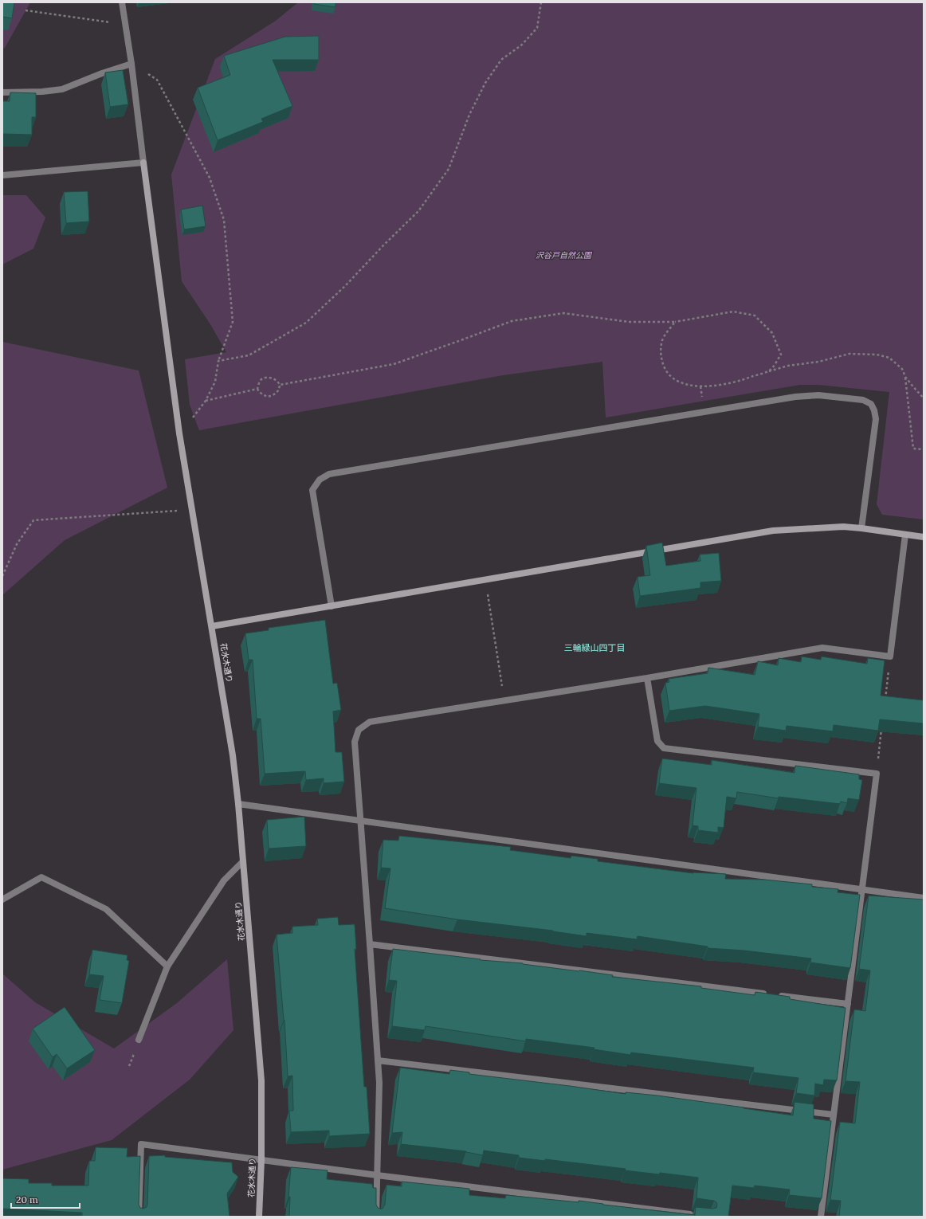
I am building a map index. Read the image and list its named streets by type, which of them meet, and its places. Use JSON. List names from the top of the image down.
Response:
{
  "streets": {
    "street": ["花水木通り"]
  },
  "districts": ["三輪緑山四丁目"],
  "parks": ["沢谷戸自然公園"],
  "scale_bar": "20 m"
}
